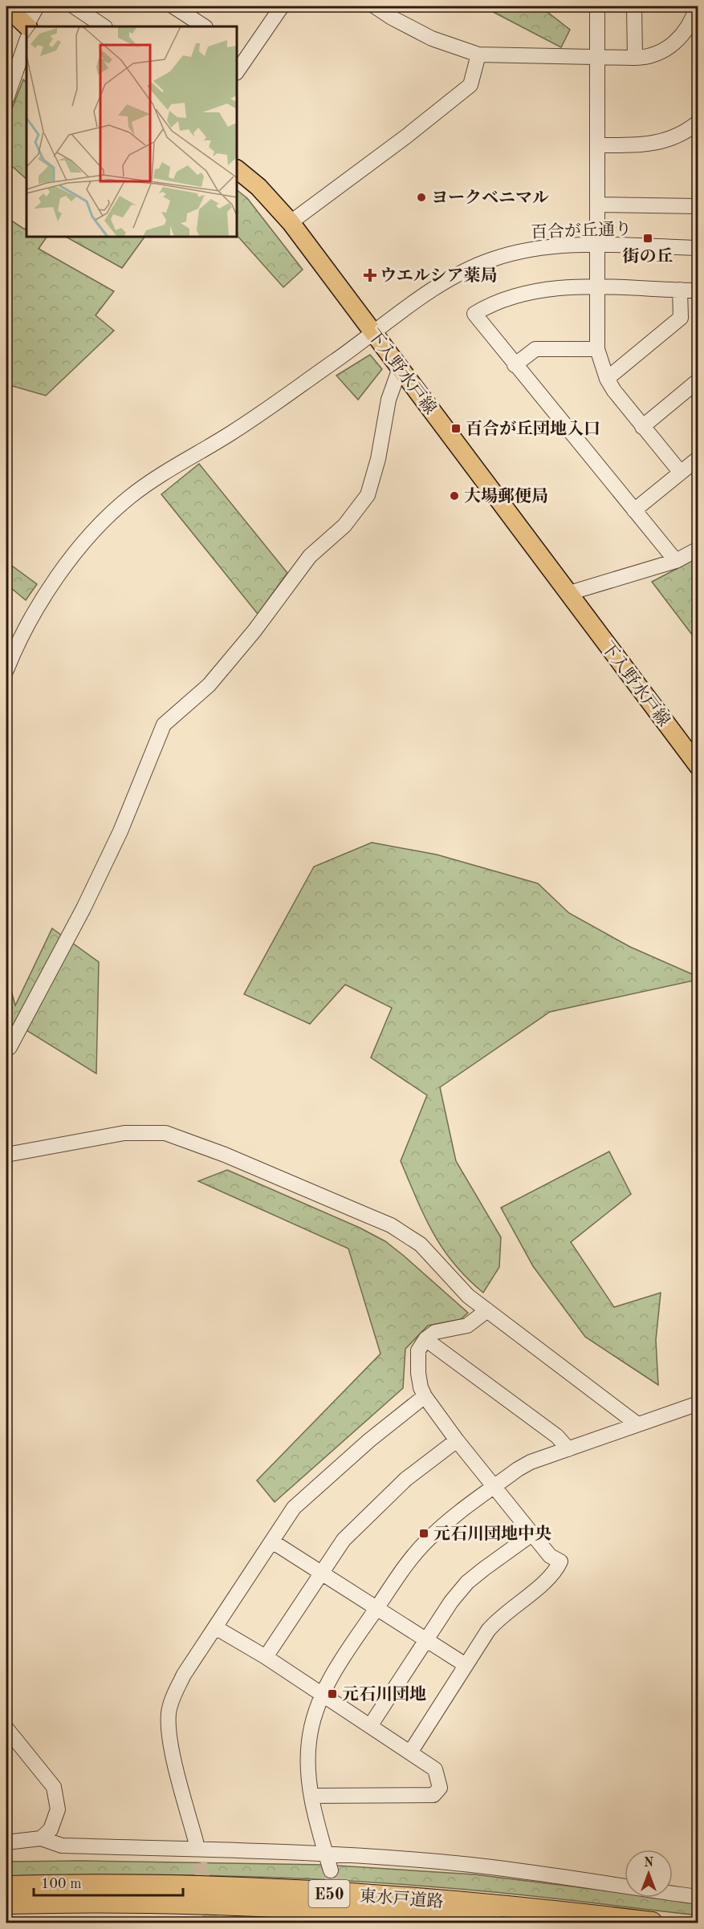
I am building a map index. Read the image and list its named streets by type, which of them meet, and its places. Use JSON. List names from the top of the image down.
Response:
{
  "streets": {
    "highway": ["E50", "東水戸道路"],
    "main road": ["下入野水戸線"],
    "street": ["百合が丘通り"]
  },
  "crossings": [
    ["百合が丘通り", "下入野水戸線"]
  ],
  "places": {
    "other": ["ヨークベニマル", "大場郵便局"],
    "transit": [
      "街の丘",
      "百合が丘団地入口",
      "元石川団地中央",
      "元石川団地"
    ],
    "health": ["ウエルシア薬局"]
  },
  "scale_bar": "100 m",
  "north": "top"
}
